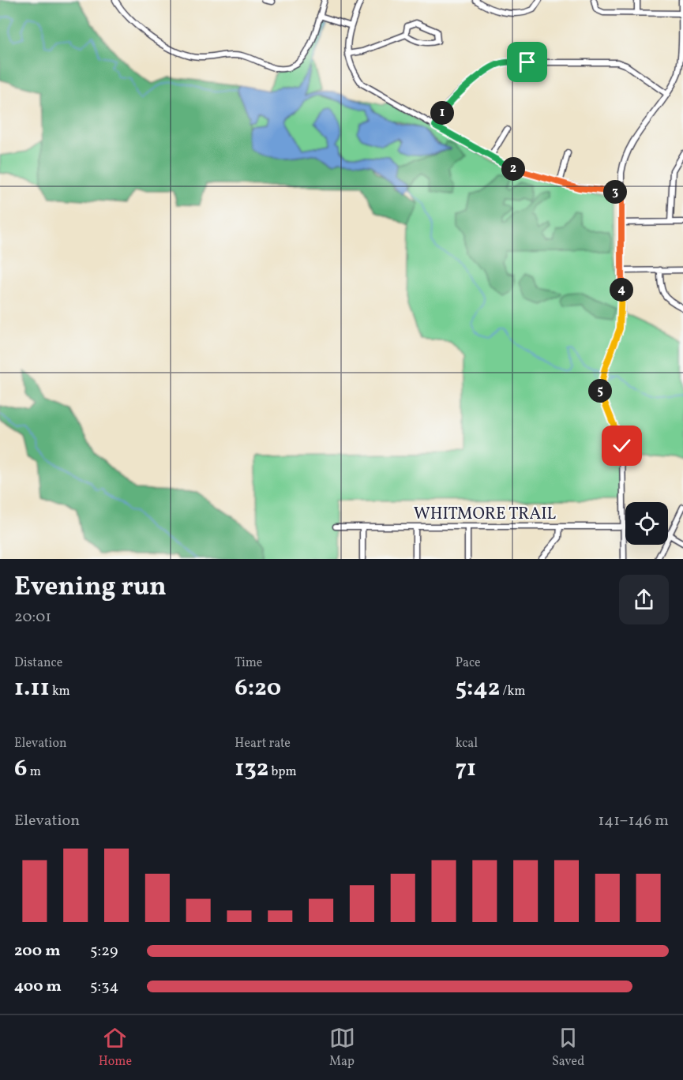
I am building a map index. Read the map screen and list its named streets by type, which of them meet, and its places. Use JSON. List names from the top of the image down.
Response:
{
  "streets": {
    "street": ["WHITMORE TRAIL"]
  },
  "page": {
    "pins": [
      "1",
      "2",
      "3",
      "4",
      "5"
    ],
    "heading": ["Evening run", "20:01"],
    "stats": [
      ["Distance", "1.11 km"],
      ["Time", "6:20"],
      ["Pace", "5:42 /km"],
      ["Elevation", "6 m"],
      ["Heart rate", "132 bpm"],
      ["kcal", "71"]
    ],
    "chart": ["Elevation", "141–146 m"],
    "list": [
      {
        "name": "200 m",
        "note": "5:29"
      },
      {
        "name": "400 m",
        "note": "5:34"
      }
    ],
    "tabs": ["Home", "Map", "Saved"]
  }
}
